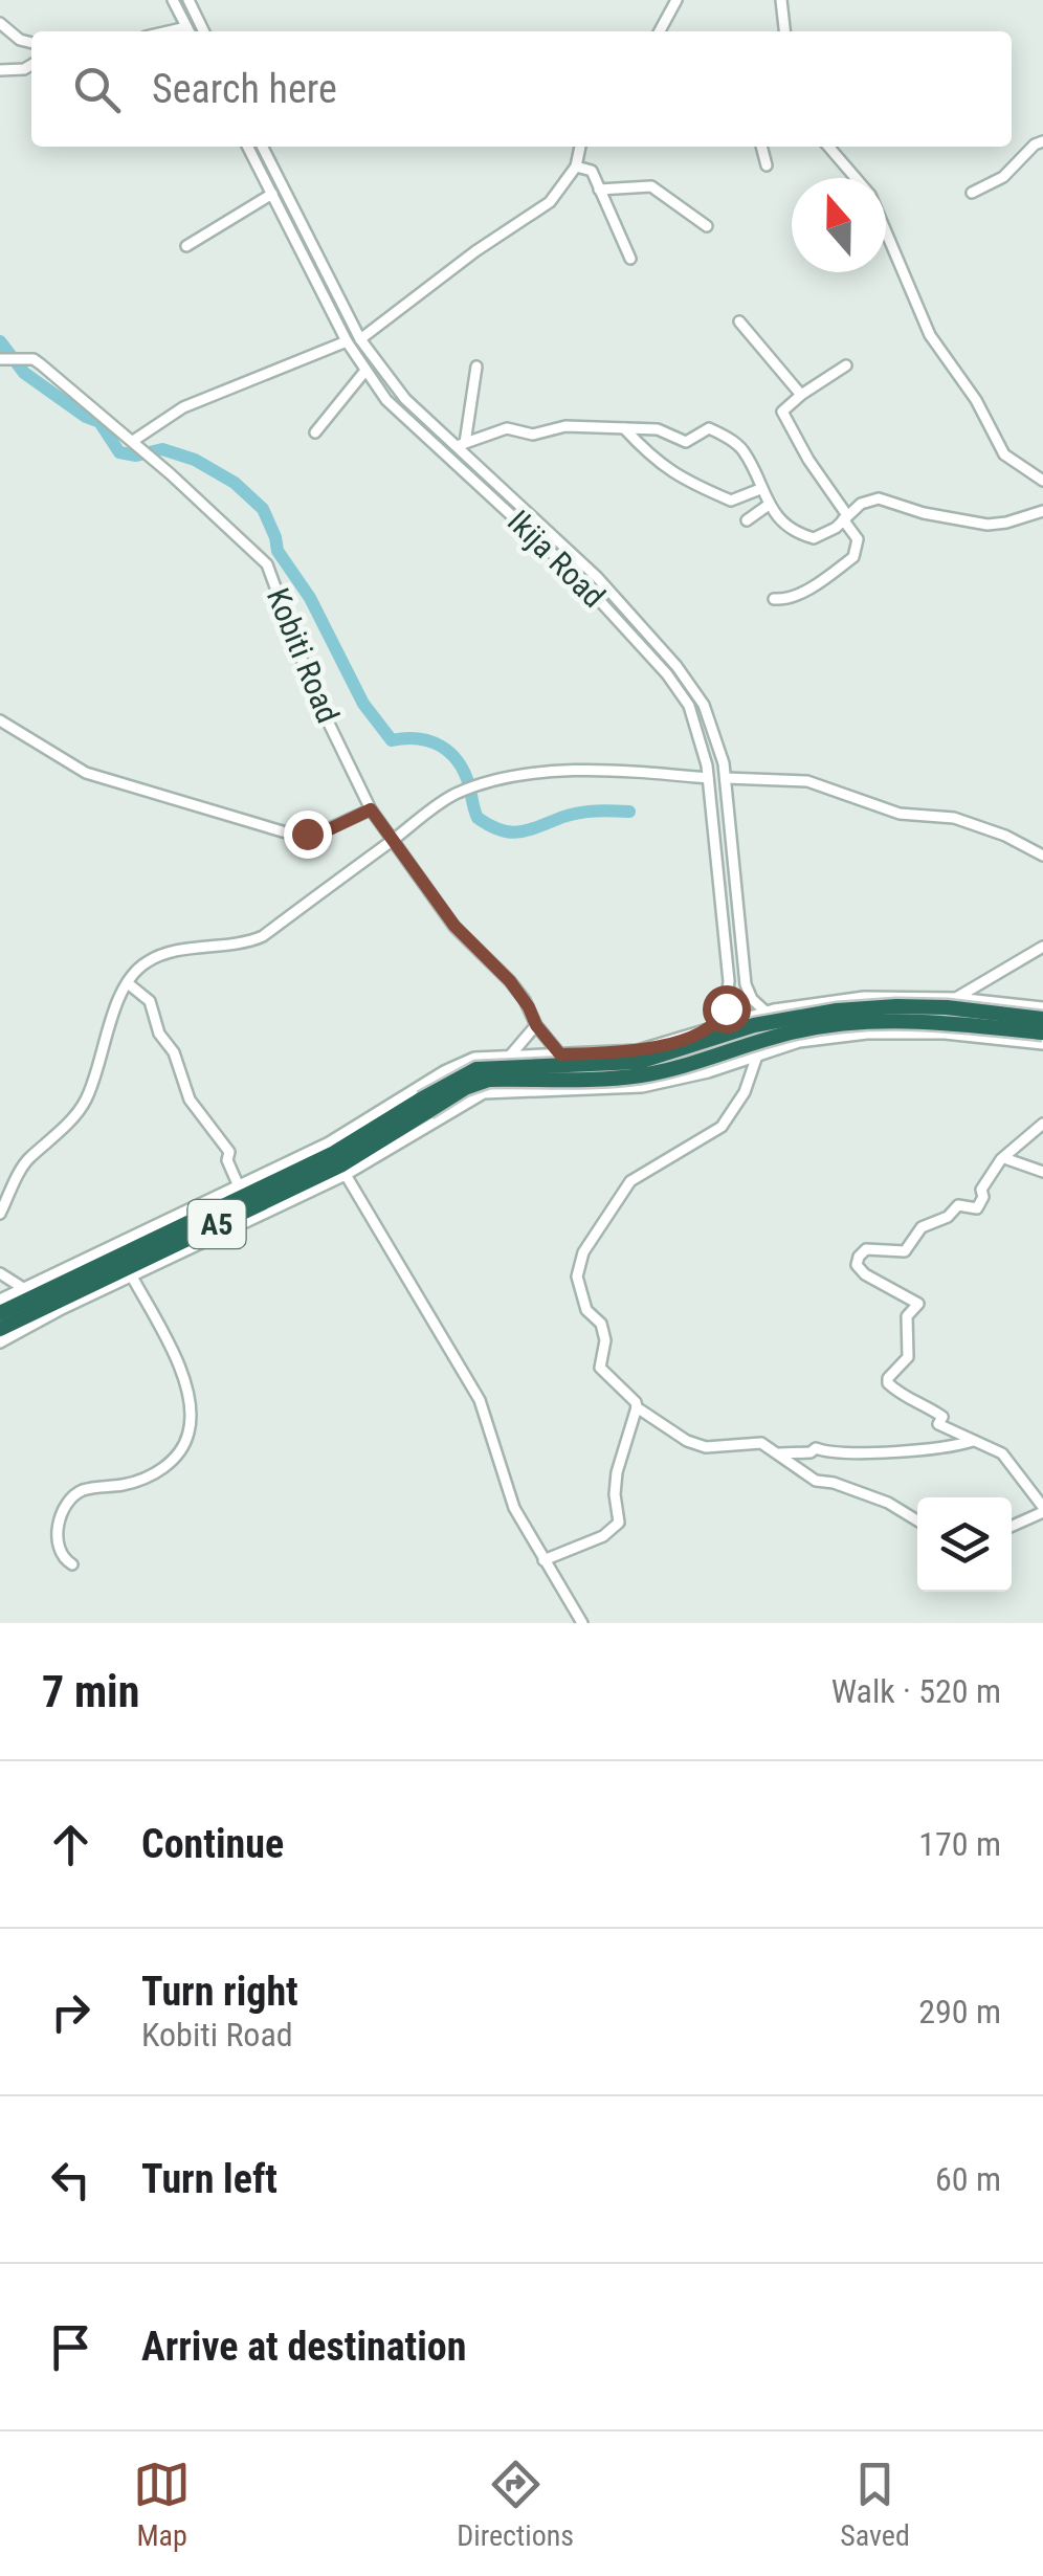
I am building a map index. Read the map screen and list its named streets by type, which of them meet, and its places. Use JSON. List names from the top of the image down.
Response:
{
  "streets": {
    "highway": ["A5"],
    "street": ["Ikija Road", "Kobiti Road"]
  },
  "north": "top",
  "page": {
    "search": "Search here",
    "heading": ["7 min", "Walk · 520 m"],
    "list": [
      ["Continue", "170 m"],
      ["Turn right", "Kobiti Road", "290 m"],
      ["Turn left", "60 m"],
      "Arrive at destination"
    ],
    "nav": ["Map", "Directions", "Saved"]
  }
}
